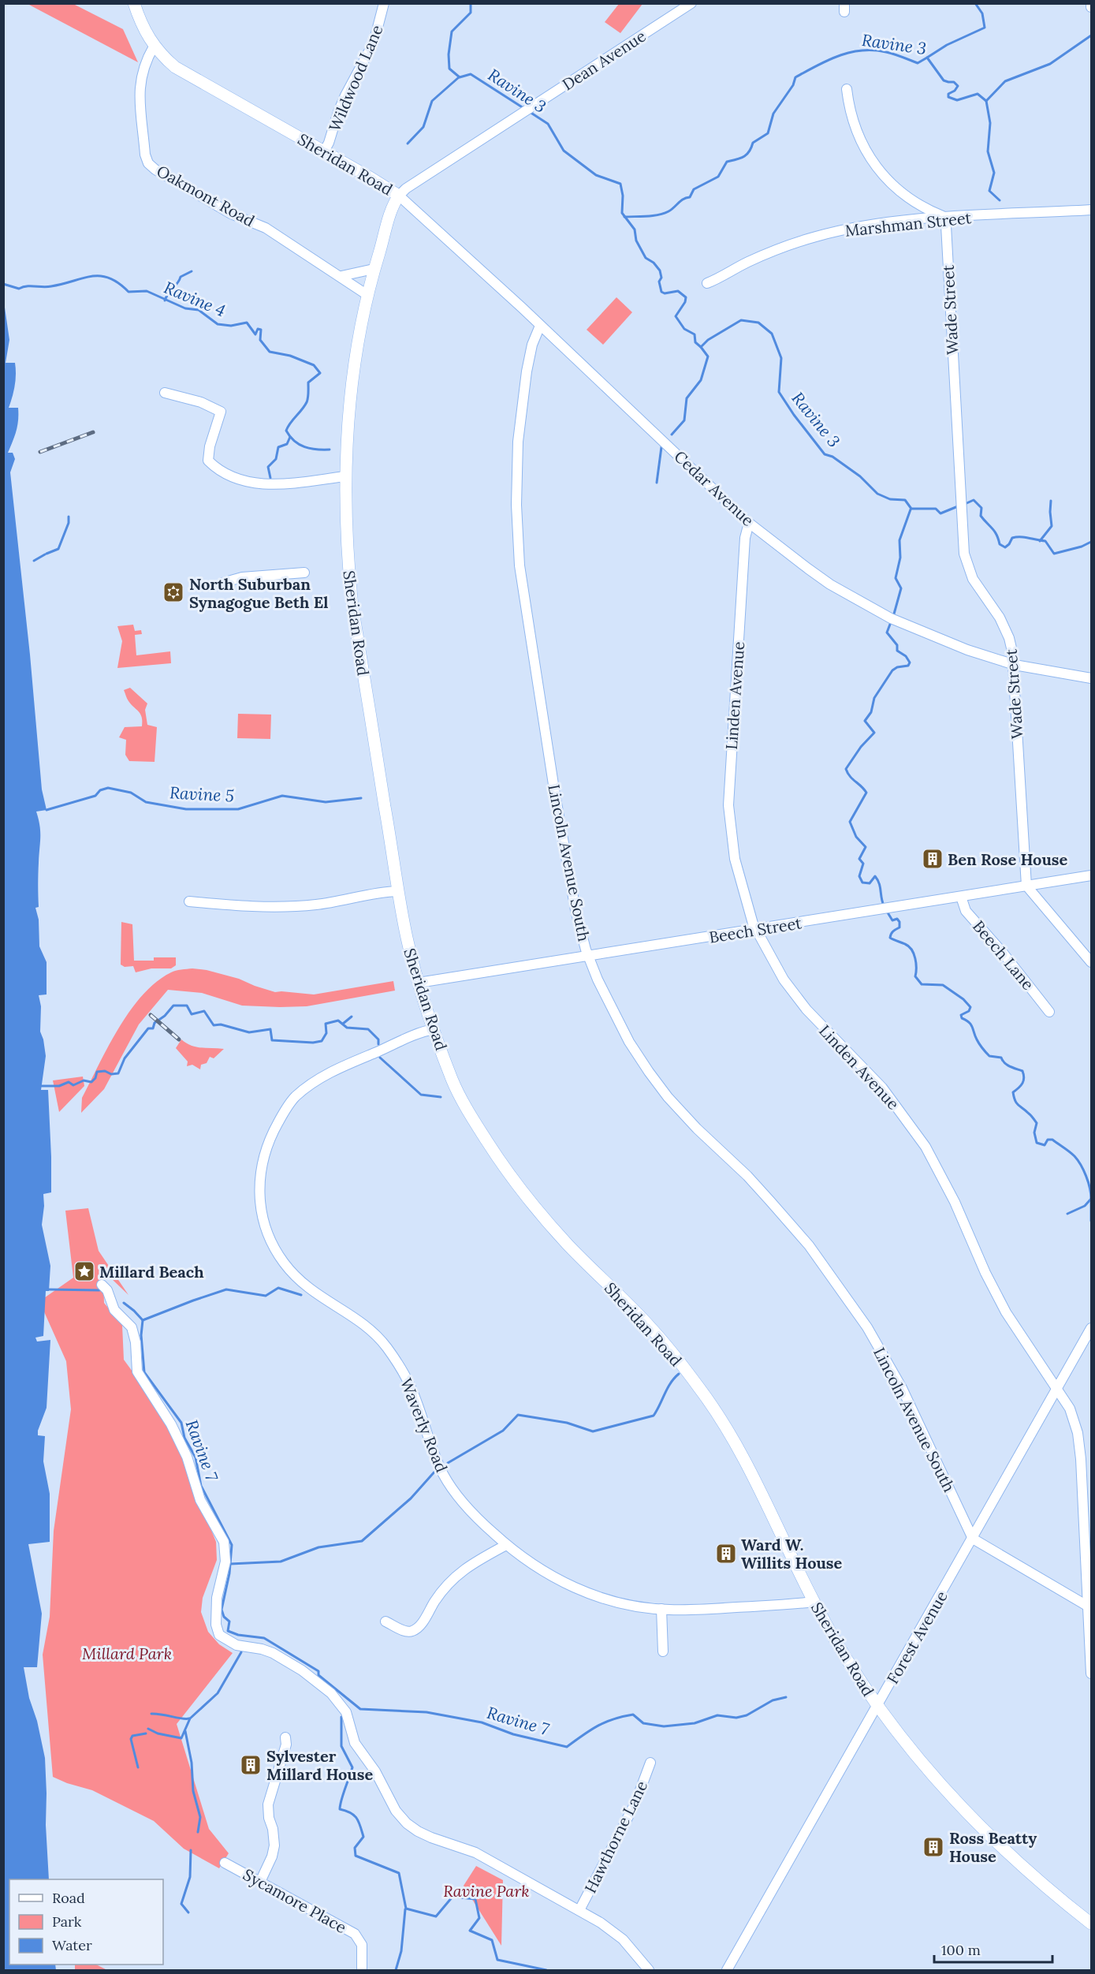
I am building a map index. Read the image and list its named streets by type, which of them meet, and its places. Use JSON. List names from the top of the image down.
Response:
{
  "streets": {
    "street": [
      "Dean Avenue",
      "Wildwood Lane",
      "Sheridan Road",
      "Oakmont Road",
      "Marshman Street",
      "Wade Street",
      "Cedar Avenue",
      "Linden Avenue",
      "Lincoln Avenue South",
      "Beech Street",
      "Beech Lane",
      "Waverly Road",
      "Forest Avenue",
      "Hawthorne Lane",
      "Sycamore Place"
    ]
  },
  "crossings": [
    ["Dean Avenue", "Sheridan Road"],
    ["Dean Avenue", "Cedar Avenue"],
    ["Wildwood Lane", "Sheridan Road"],
    ["Sheridan Road", "Oakmont Road"],
    ["Sheridan Road", "Cedar Avenue"],
    ["Sheridan Road", "Beech Street"],
    ["Sheridan Road", "Waverly Road"],
    ["Sheridan Road", "Forest Avenue"],
    ["Marshman Street", "Wade Street"],
    ["Wade Street", "Cedar Avenue"],
    ["Wade Street", "Beech Street"],
    ["Cedar Avenue", "Linden Avenue"],
    ["Cedar Avenue", "Lincoln Avenue South"],
    ["Linden Avenue", "Beech Street"],
    ["Linden Avenue", "Forest Avenue"],
    ["Lincoln Avenue South", "Beech Street"],
    ["Lincoln Avenue South", "Forest Avenue"],
    ["Beech Street", "Beech Lane"]
  ],
  "water": [
    "Ravine 3",
    "Ravine 4",
    "Ravine 5",
    "Ravine 7"
  ],
  "parks": ["Millard Park", "Ravine Park"],
  "places": {
    "synagogue": ["North Suburban Synagogue Beth El"],
    "building": [
      "Ben Rose House",
      "Ward W. Willits House",
      "Sylvester Millard House",
      "Ross Beatty House"
    ],
    "place": ["Millard Beach"]
  },
  "legend": ["Road", "Park", "Water"],
  "scale_bar": "100 m"
}
